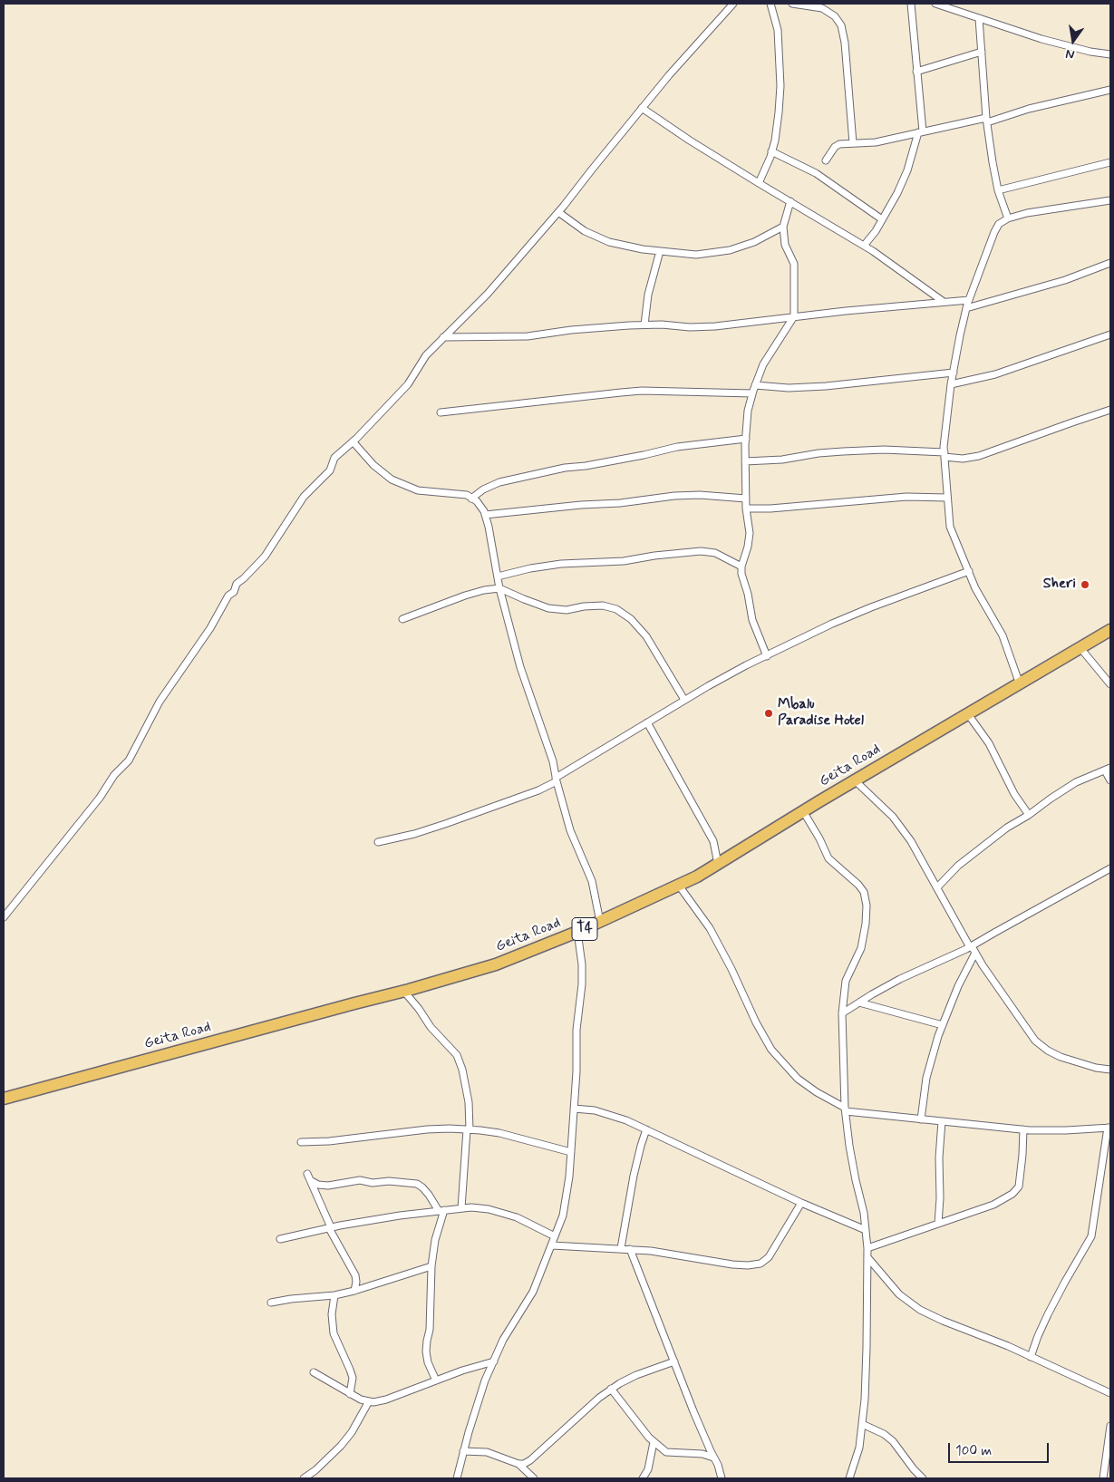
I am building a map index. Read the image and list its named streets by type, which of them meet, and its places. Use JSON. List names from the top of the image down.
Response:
{
  "streets": {
    "highway": ["Geita Road", "T4"]
  },
  "places": ["Sheri", "Mbalu Paradise Hotel"],
  "scale_bar": "100 m",
  "north": "bottom"
}
